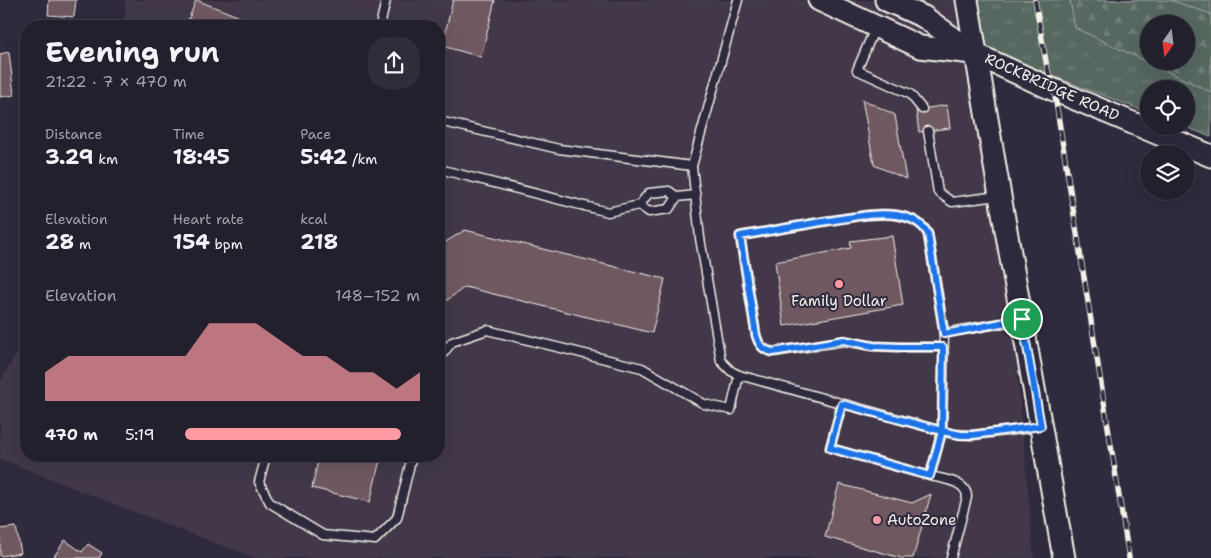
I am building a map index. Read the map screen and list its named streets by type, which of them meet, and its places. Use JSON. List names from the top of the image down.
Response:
{
  "streets": {
    "main road": ["ROCKBRIDGE ROAD"]
  },
  "places": ["Family Dollar", "AutoZone"],
  "north": "bottom",
  "page": {
    "heading": ["Evening run", "21:22 · 7 × 470 m"],
    "stats": [
      ["Distance", "3.29 km"],
      ["Time", "18:45"],
      ["Pace", "5:42 /km"],
      ["Elevation", "28 m"],
      ["Heart rate", "154 bpm"],
      ["kcal", "218"]
    ],
    "chart": ["Elevation", "148–152 m"],
    "list": [
      {
        "name": "470 m",
        "note": "5:19"
      }
    ]
  }
}
